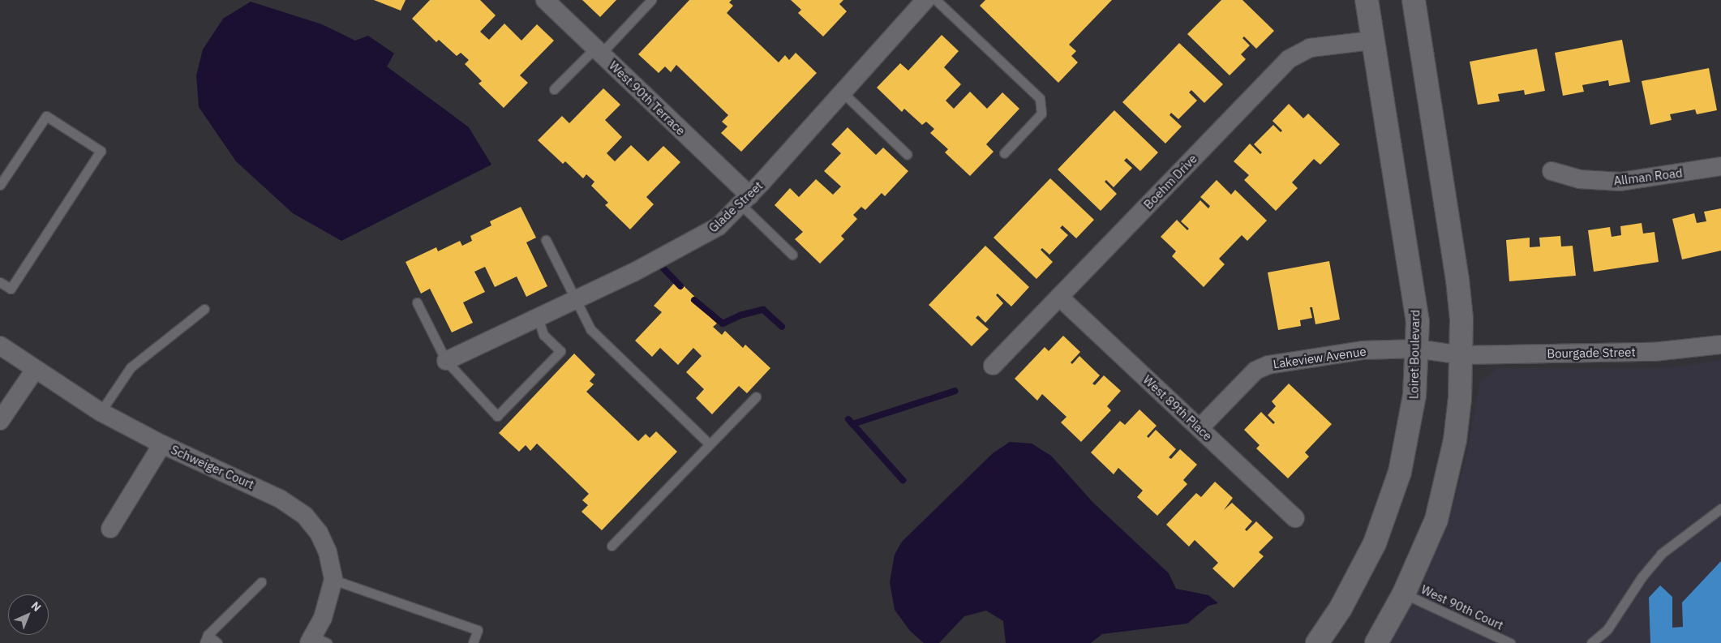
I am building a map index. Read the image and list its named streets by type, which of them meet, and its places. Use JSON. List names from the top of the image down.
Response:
{
  "streets": {
    "street": [
      "West 90th Terrace",
      "Allman Road",
      "Boehm Drive",
      "Glade Street",
      "Bourgade Street",
      "Loiret Boulevard",
      "Lakeview Avenue",
      "West 89th Place",
      "Schweiger Court"
    ],
    "lane": ["West 90th Court"]
  },
  "crossings": [
    ["West 90th Terrace", "Glade Street"],
    ["Boehm Drive", "Loiret Boulevard"],
    ["Boehm Drive", "West 89th Place"],
    ["Bourgade Street", "Loiret Boulevard"],
    ["Bourgade Street", "Lakeview Avenue"],
    ["Loiret Boulevard", "Lakeview Avenue"],
    ["Lakeview Avenue", "West 89th Place"]
  ],
  "north": "top right"
}
